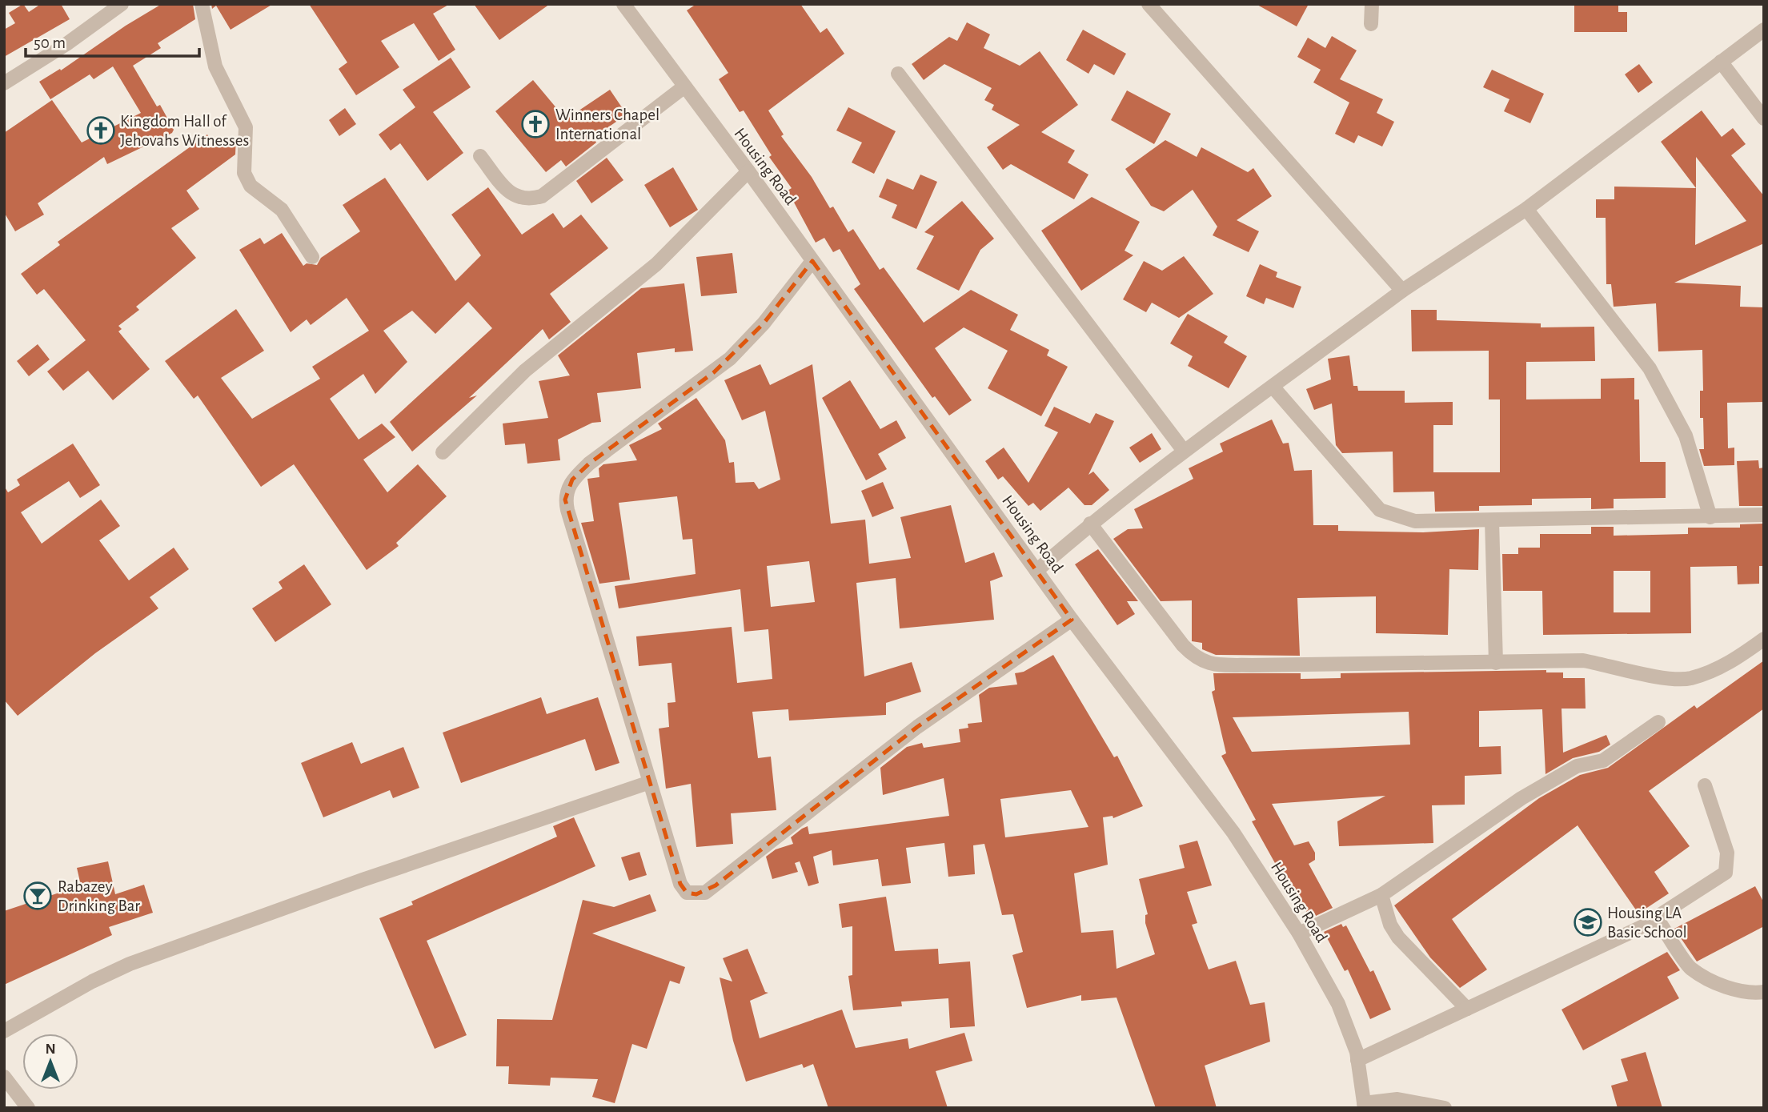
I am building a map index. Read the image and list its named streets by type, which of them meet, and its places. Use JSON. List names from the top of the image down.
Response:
{
  "streets": {
    "street": ["Housing Road"]
  },
  "places": {
    "church": ["Winners Chapel International", "Kingdom Hall of Jehovahs Witnesses"],
    "bar": ["Rabazey Drinking Bar"],
    "school or university": ["Housing LA Basic School"]
  },
  "scale_bar": "50 m",
  "north": "top"
}
